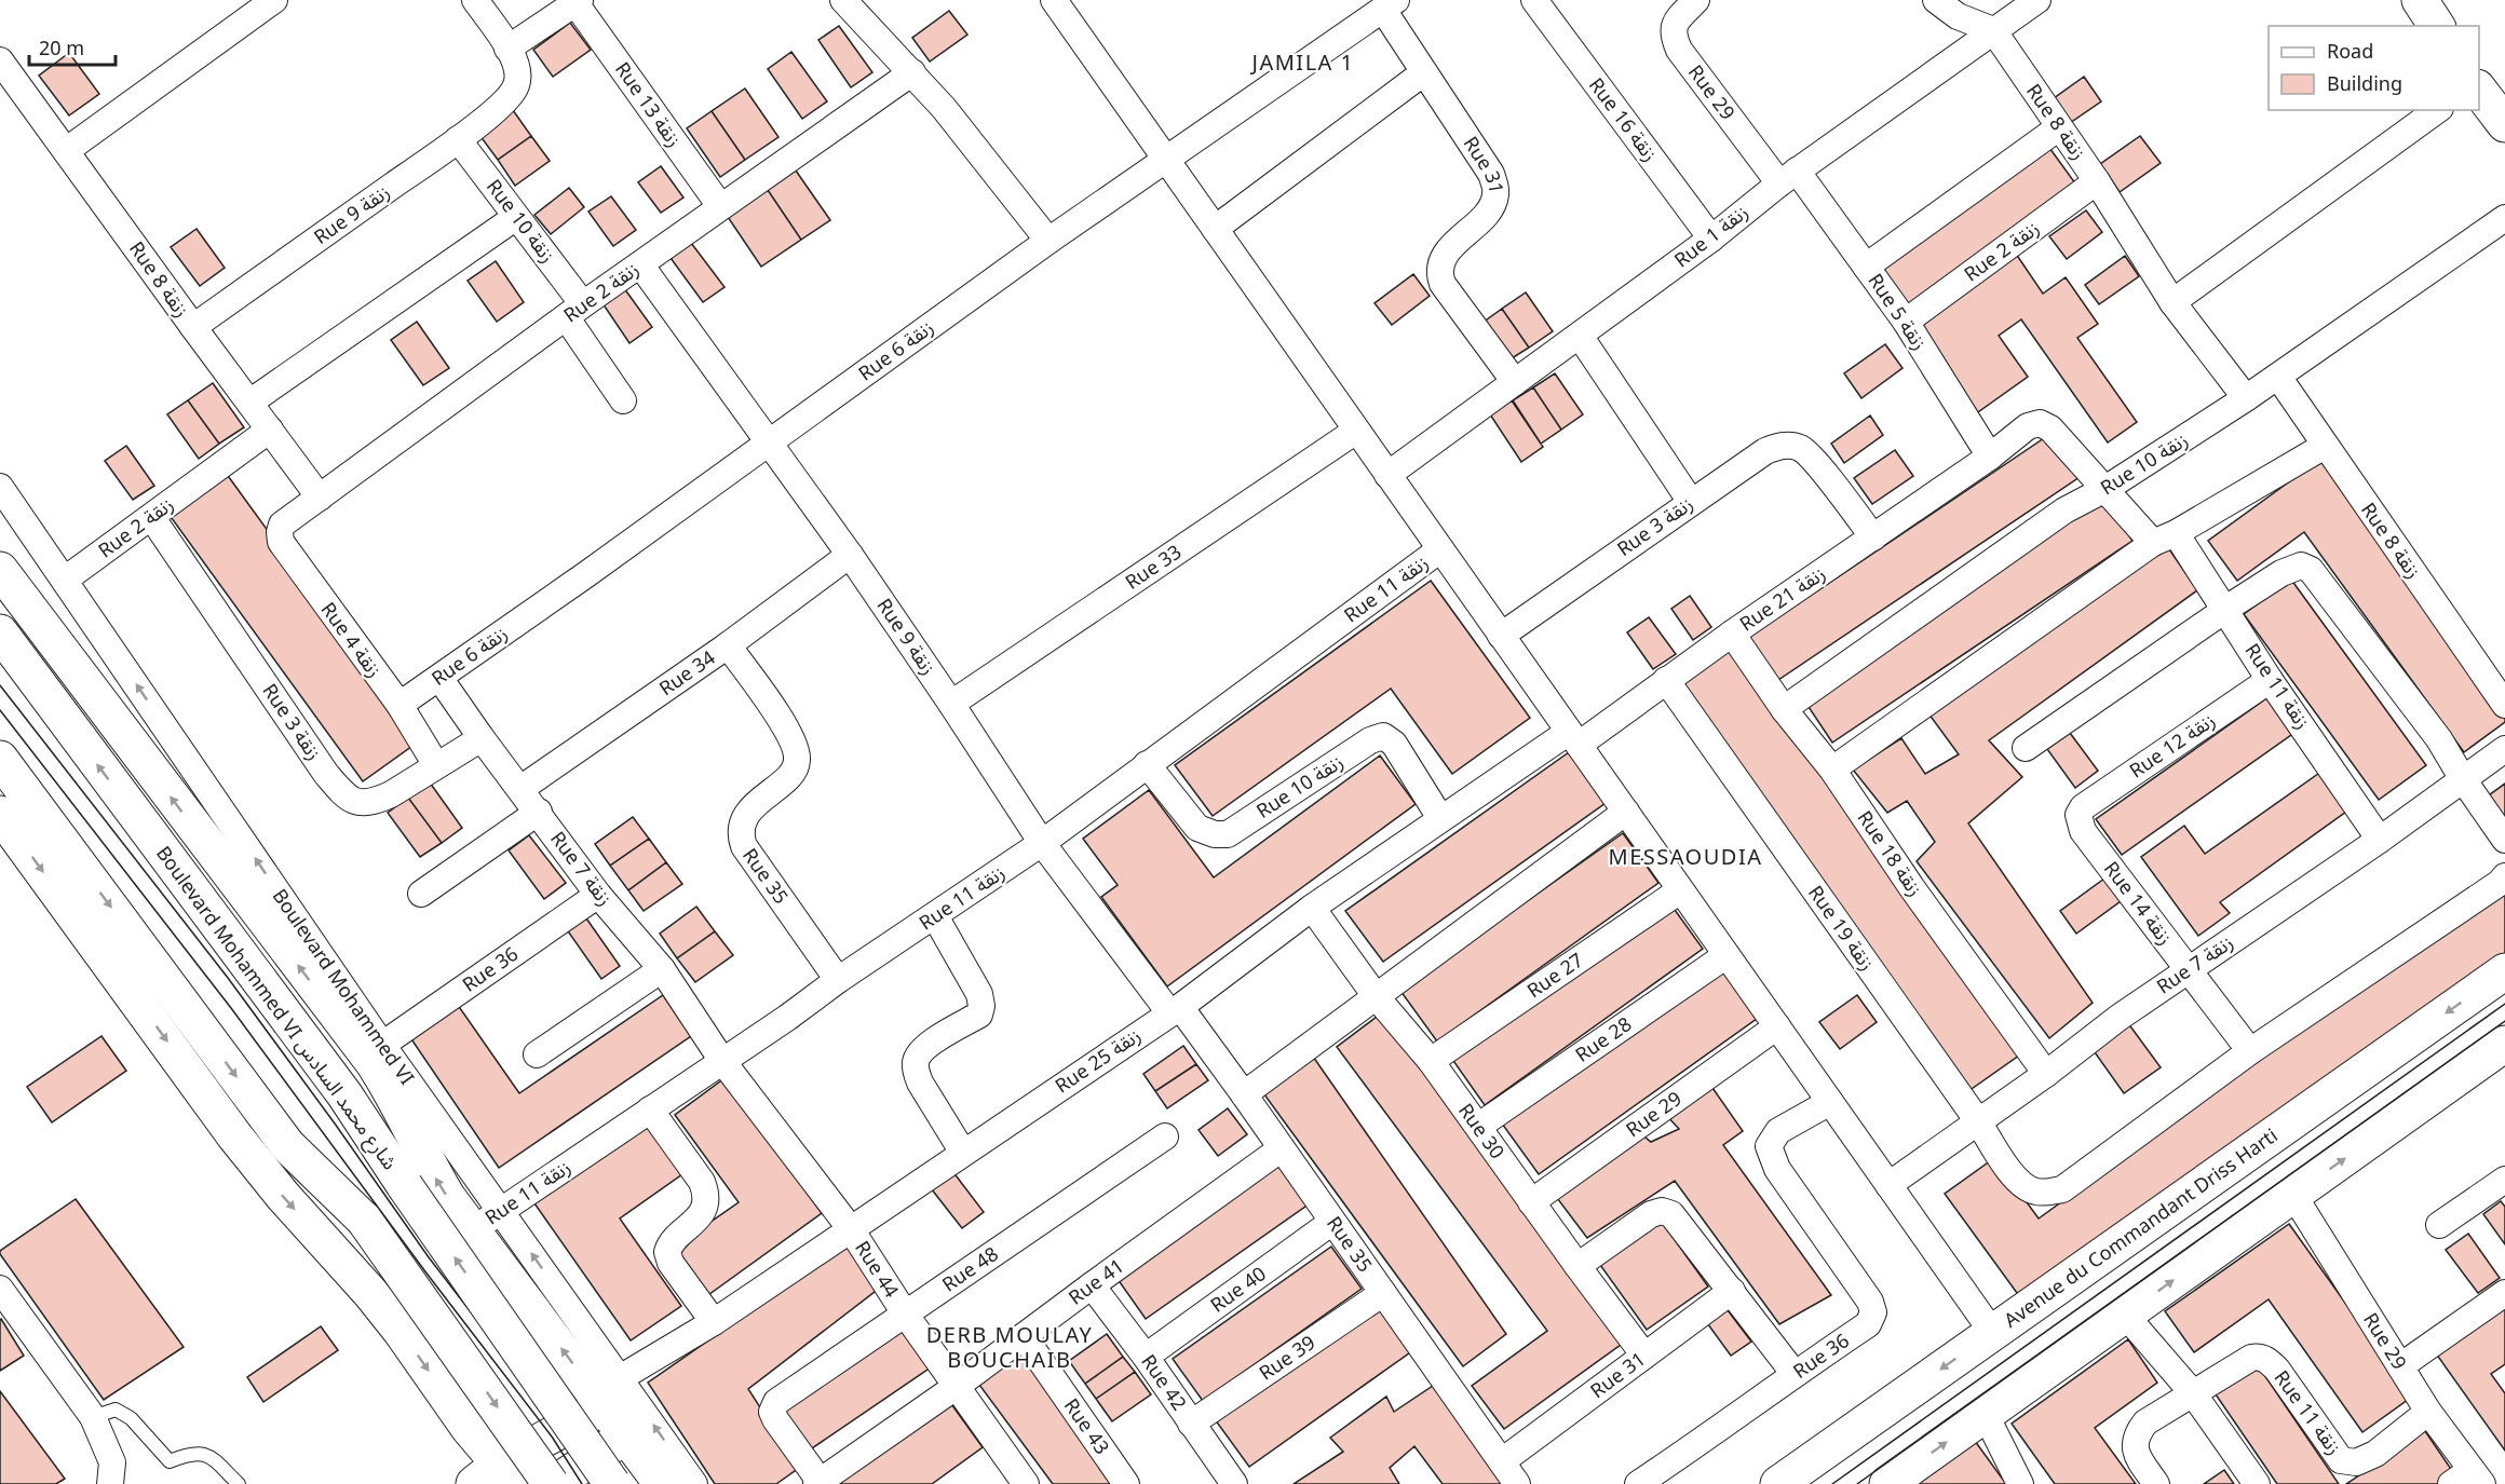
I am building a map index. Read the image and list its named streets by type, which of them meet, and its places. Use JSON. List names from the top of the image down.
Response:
{
  "streets": {
    "main road": ["Boulevard Mohammed VI", "Boulevard Mohammed VI شارع محمد السادس", "Avenue du Commandant Driss Harti"],
    "street": [
      "Rue 29",
      "Rue 13 زنقة",
      "Rue 16 زنقة",
      "Rue 8 زنقة",
      "Rue 31",
      "Rue 9 زنقة",
      "Rue 10 زنقة",
      "Rue 1 زنقة",
      "Rue 2 زنقة",
      "Rue 5 زنقة",
      "Rue 6 زنقة",
      "Rue 3 زنقة",
      "Rue 33",
      "Rue 11 زنقة",
      "Rue 21 زنقة",
      "Rue 4 زنقة",
      "Rue 34",
      "Rue 12 زنقة",
      "Rue 18 زنقة",
      "Rue 7 زنقة",
      "Rue 35",
      "Rue 14 زنقة",
      "Rue 19 زنقة",
      "Rue 36",
      "Rue 27",
      "Rue 28",
      "Rue 25 زنقة",
      "Rue 30",
      "Rue 48",
      "Rue 44",
      "Rue 41",
      "Rue 40",
      "Rue 39",
      "Rue 42",
      "Rue 43"
    ]
  },
  "crossings": [
    ["Rue 29", "Rue 1 زنقة"],
    ["Rue 29", "Rue 5 زنقة"],
    ["Rue 29", "Rue 11 زنقة"],
    ["Rue 29", "Rue 30"],
    ["Rue 13 زنقة", "Rue 2 زنقة"],
    ["Rue 16 زنقة", "Rue 1 زنقة"],
    ["Rue 8 زنقة", "Rue 9 زنقة"],
    ["Rue 8 زنقة", "Rue 10 زنقة"],
    ["Rue 8 زنقة", "Rue 1 زنقة"],
    ["Rue 8 زنقة", "Rue 2 زنقة"],
    ["Rue 31", "Rue 1 زنقة"],
    ["Rue 31", "Rue 6 زنقة"],
    ["Rue 31", "Rue 35"],
    ["Rue 31", "Rue 36"],
    ["Rue 31", "Rue 30"],
    ["Rue 9 زنقة", "Rue 10 زنقة"],
    ["Rue 9 زنقة", "Rue 2 زنقة"],
    ["Rue 9 زنقة", "Rue 6 زنقة"],
    ["Rue 9 زنقة", "Rue 33"],
    ["Rue 9 زنقة", "Rue 11 زنقة"],
    ["Rue 9 زنقة", "Rue 34"],
    ["Rue 9 زنقة", "Rue 35"],
    ["Rue 9 زنقة", "Rue 25 زنقة"],
    ["Rue 10 زنقة", "Rue 2 زنقة"],
    ["Rue 10 زنقة", "Rue 11 زنقة"],
    ["Rue 10 زنقة", "Rue 18 زنقة"],
    ["Rue 10 زنقة", "Rue 25 زنقة"],
    ["Rue 1 زنقة", "Rue 5 زنقة"],
    ["Rue 2 زنقة", "Rue 5 زنقة"],
    ["Rue 2 زنقة", "Rue 3 زنقة"],
    ["Rue 2 زنقة", "Rue 4 زنقة"],
    ["Rue 2 زنقة", "Boulevard Mohammed VI"],
    ["Rue 5 زنقة", "Rue 21 زنقة"],
    ["Rue 6 زنقة", "Rue 4 زنقة"],
    ["Rue 6 زنقة", "Rue 7 زنقة"],
    ["Rue 3 زنقة", "Rue 21 زنقة"],
    ["Rue 3 زنقة", "Rue 4 زنقة"],
    ["Rue 3 زنقة", "Rue 7 زنقة"],
    ["Rue 11 زنقة", "Rue 12 زنقة"],
    ["Rue 11 زنقة", "Rue 7 زنقة"],
    ["Rue 11 زنقة", "Rue 35"],
    ["Rue 11 زنقة", "Boulevard Mohammed VI"],
    ["Rue 11 زنقة", "Rue 44"],
    ["Rue 21 زنقة", "Rue 18 زنقة"],
    ["Rue 21 زنقة", "Rue 19 زنقة"],
    ["Rue 21 زنقة", "Rue 25 زنقة"],
    ["Rue 34", "Rue 7 زنقة"],
    ["Rue 34", "Rue 35"],
    ["Rue 12 زنقة", "Rue 14 زنقة"],
    ["Rue 18 زنقة", "Rue 7 زنقة"],
    ["Rue 7 زنقة", "Rue 14 زنقة"],
    ["Rue 7 زنقة", "Rue 19 زنقة"],
    ["Rue 7 زنقة", "Rue 36"],
    ["Rue 7 زنقة", "Rue 44"],
    ["Rue 35", "Rue 25 زنقة"],
    ["Rue 35", "Rue 41"],
    ["Rue 35", "Rue 40"],
    ["Rue 35", "Rue 39"],
    ["Rue 14 زنقة", "Rue 19 زنقة"],
    ["Rue 36", "Boulevard Mohammed VI"],
    ["Rue 36", "Rue 30"],
    ["Rue 27", "Rue 30"],
    ["Boulevard Mohammed VI", "Rue 25 زنقة"],
    ["Rue 28", "Rue 30"],
    ["Rue 25 زنقة", "Rue 30"],
    ["Rue 25 زنقة", "Rue 44"],
    ["Rue 48", "Rue 44"],
    ["Rue 48", "Rue 41"],
    ["Rue 44", "Rue 41"],
    ["Rue 41", "Rue 42"],
    ["Rue 41", "Rue 43"],
    ["Rue 40", "Rue 42"],
    ["Rue 39", "Rue 42"]
  ],
  "one_way": ["Boulevard Mohammed VI"],
  "districts": ["JAMILA 1", "MESSAOUDIA", "DERB MOULAY BOUCHAIB"],
  "legend": ["Road", "Building"],
  "scale_bar": "20 m"
}
